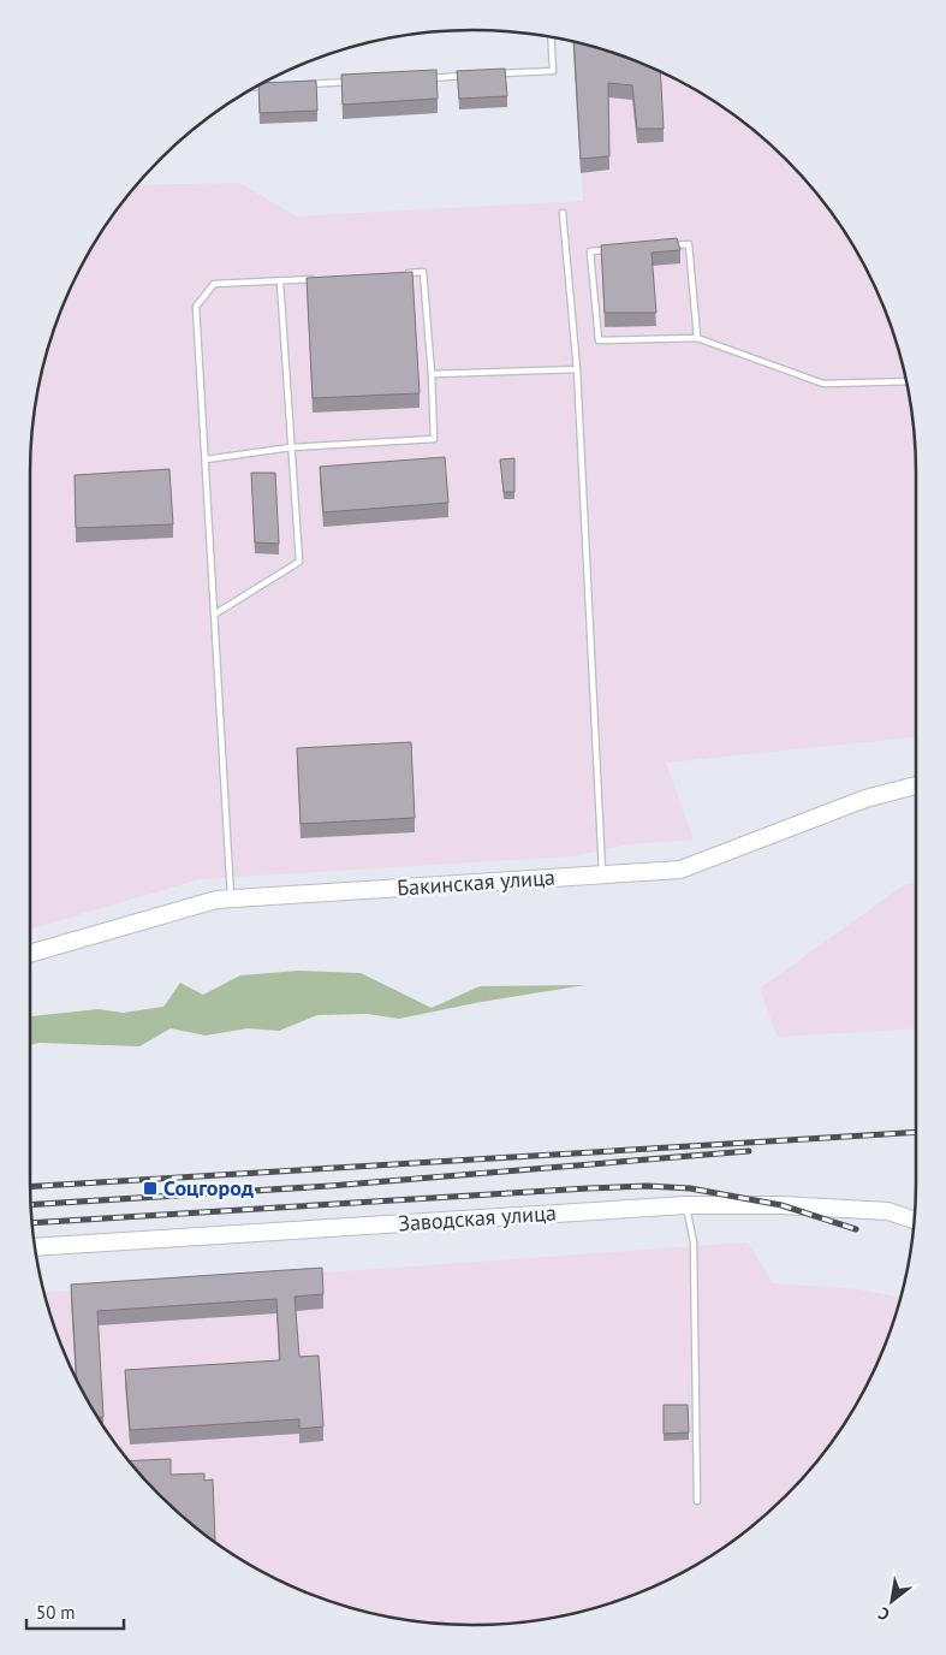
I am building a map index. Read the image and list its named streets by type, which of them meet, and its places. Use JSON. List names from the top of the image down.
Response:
{
  "streets": {
    "street": ["Бакинская улица", "Заводская улица"]
  },
  "places": {
    "transit": ["Соцгород"]
  },
  "scale_bar": "50 m",
  "north": "bottom left"
}
